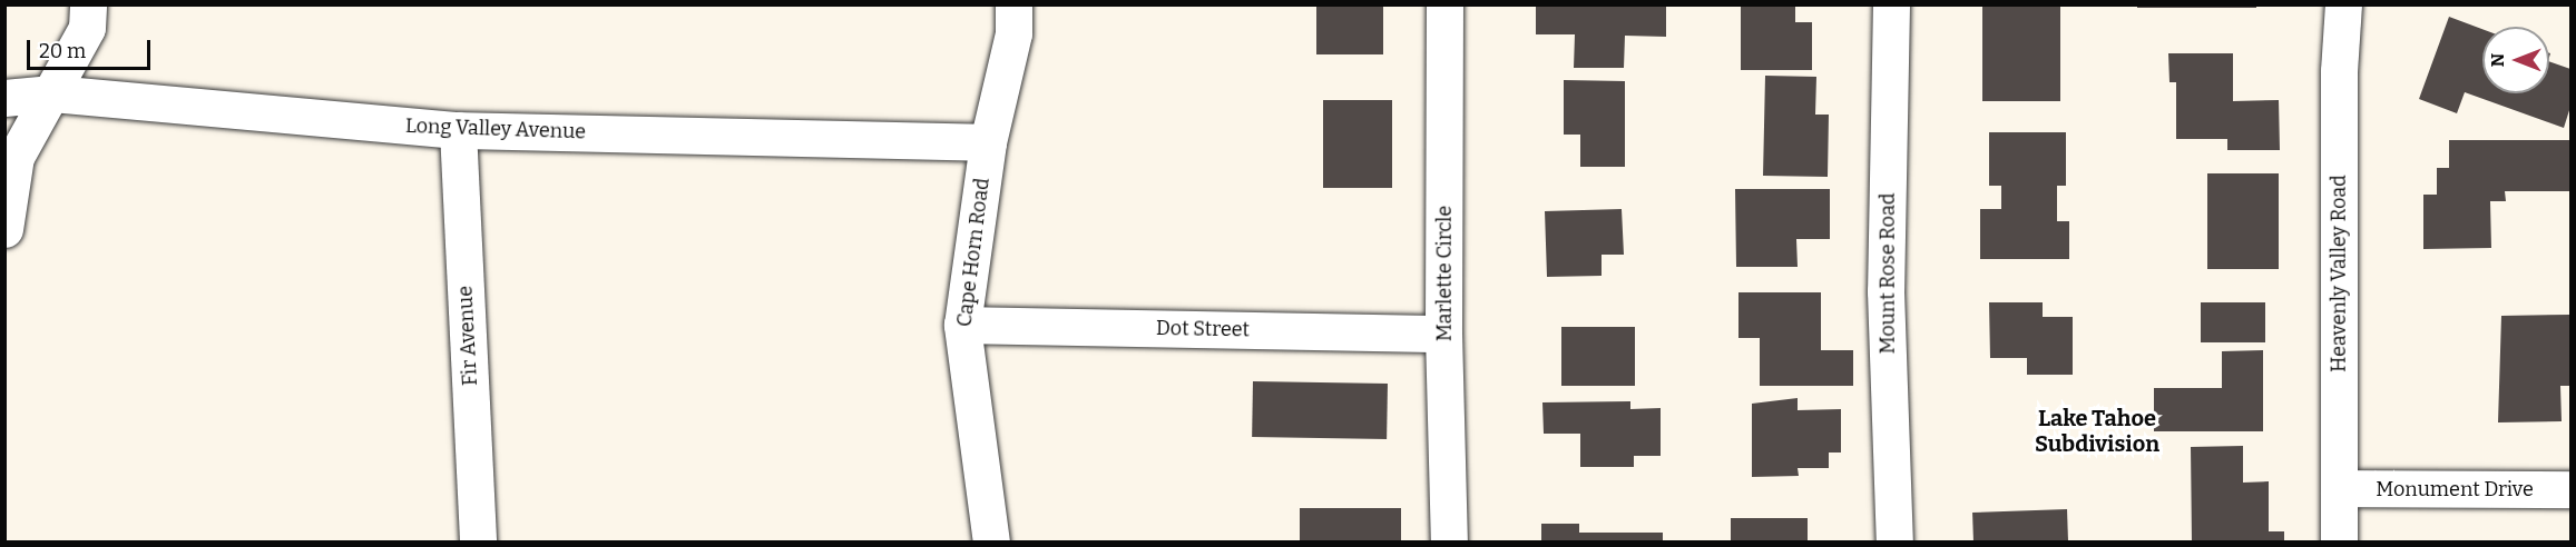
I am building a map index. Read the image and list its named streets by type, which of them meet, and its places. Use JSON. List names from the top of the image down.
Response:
{
  "streets": {
    "street": [
      "Long Valley Avenue",
      "Cape Horn Road",
      "Marlette Circle",
      "Mount Rose Road",
      "Heavenly Valley Road",
      "Dot Street",
      "Fir Avenue",
      "Monument Drive"
    ]
  },
  "crossings": [
    ["Long Valley Avenue", "Cape Horn Road"],
    ["Long Valley Avenue", "Fir Avenue"],
    ["Cape Horn Road", "Dot Street"],
    ["Marlette Circle", "Dot Street"],
    ["Heavenly Valley Road", "Monument Drive"]
  ],
  "districts": ["Lake Tahoe Subdivision"],
  "scale_bar": "20 m",
  "north": "left"
}
